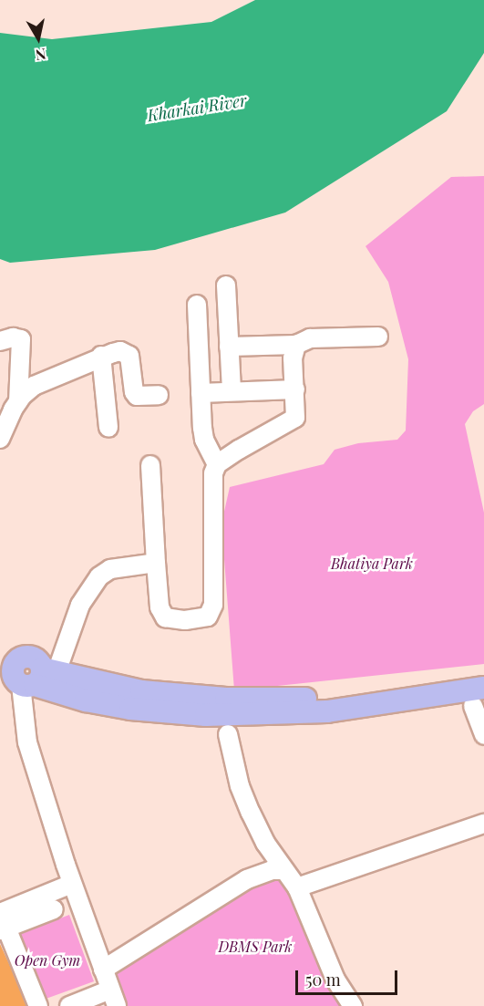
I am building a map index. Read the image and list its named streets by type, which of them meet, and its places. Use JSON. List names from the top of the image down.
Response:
{
  "water": ["Kharkai River"],
  "parks": ["Bhatiya Park", "DBMS Park", "Open Gym"],
  "scale_bar": "50 m",
  "north": "bottom"
}
